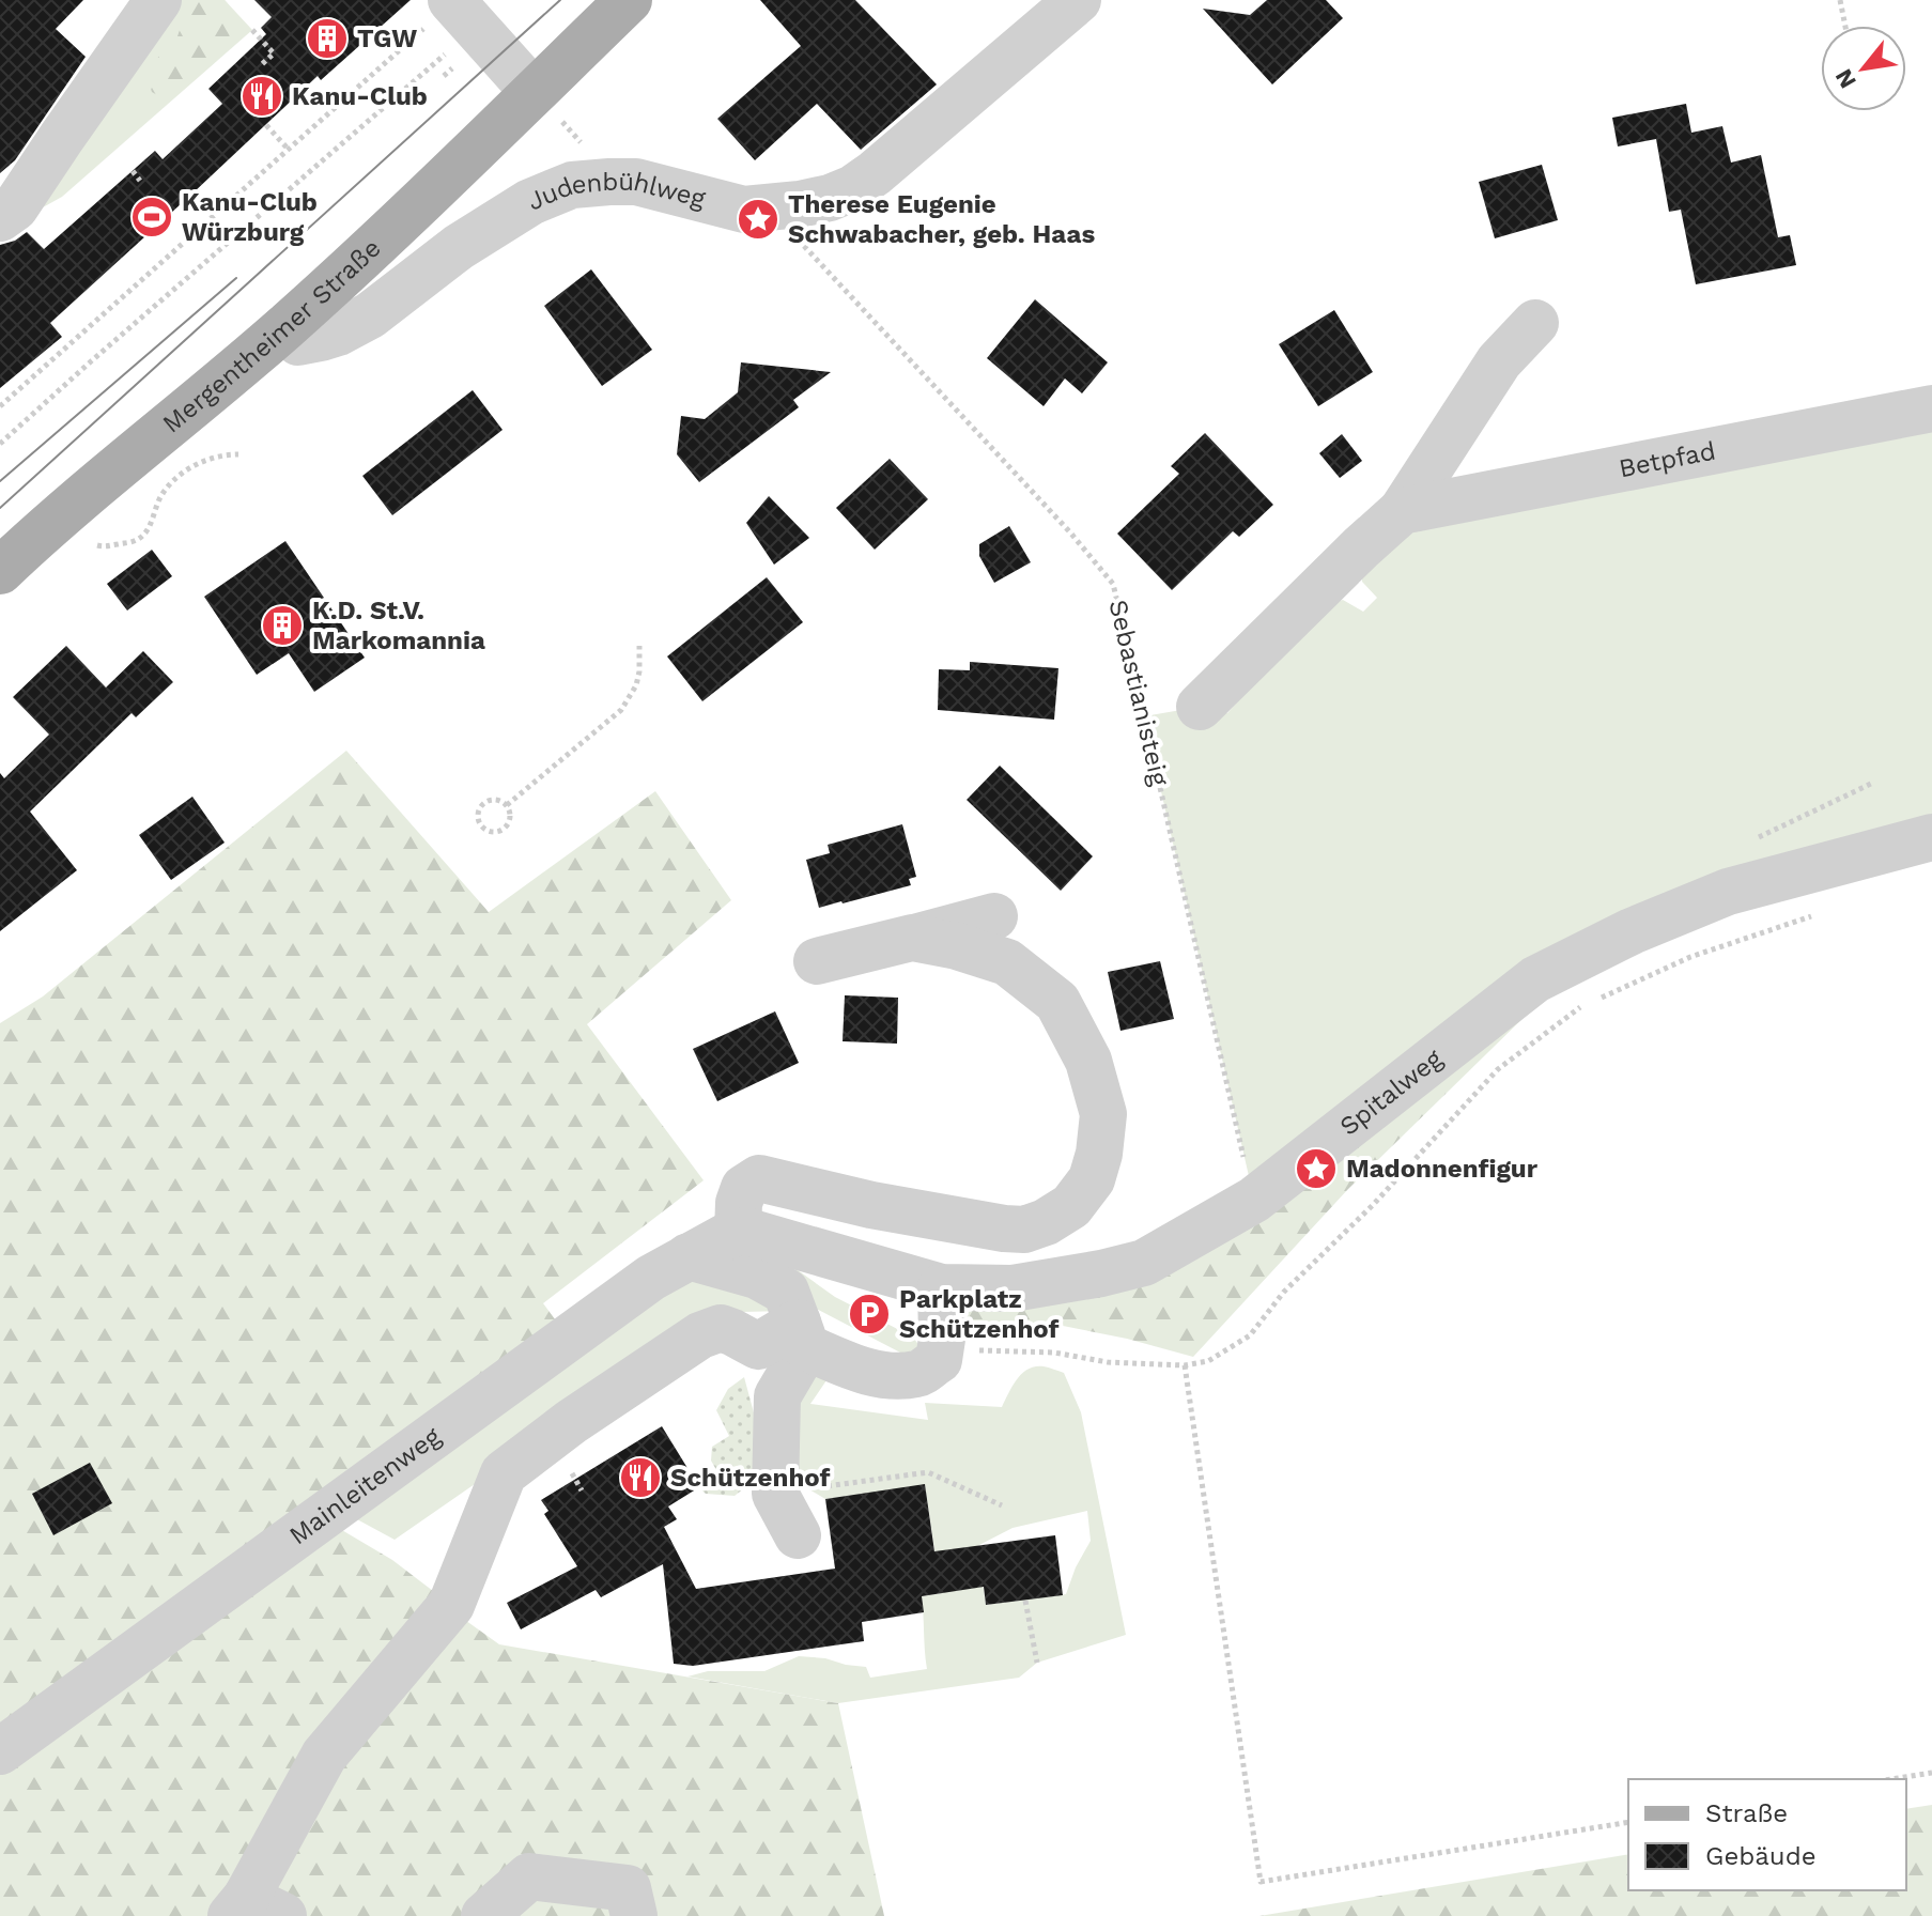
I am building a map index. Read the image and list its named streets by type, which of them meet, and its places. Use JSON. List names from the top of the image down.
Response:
{
  "streets": {
    "main road": ["Mergentheimer Straße"],
    "street": [
      "Judenbühlweg",
      "Betpfad",
      "Spitalweg",
      "Mainleitenweg"
    ],
    "path": ["Sebastianisteig"]
  },
  "crossings": [
    ["Judenbühlweg", "Mergentheimer Straße"],
    ["Judenbühlweg", "Sebastianisteig"],
    ["Sebastianisteig", "Spitalweg"],
    ["Spitalweg", "Mainleitenweg"]
  ],
  "places": {
    "building": ["TGW", "K.D. St.V. Markomannia"],
    "restaurant": ["Kanu-Club", "Schützenhof"],
    "sports": ["Kanu-Club Würzburg"],
    "place": ["Therese Eugenie Schwabacher, geb. Haas", "Madonnenfigur"],
    "parking": ["Parkplatz Schützenhof"]
  },
  "legend": ["Straße", "Gebäude"],
  "north": "bottom left"
}
